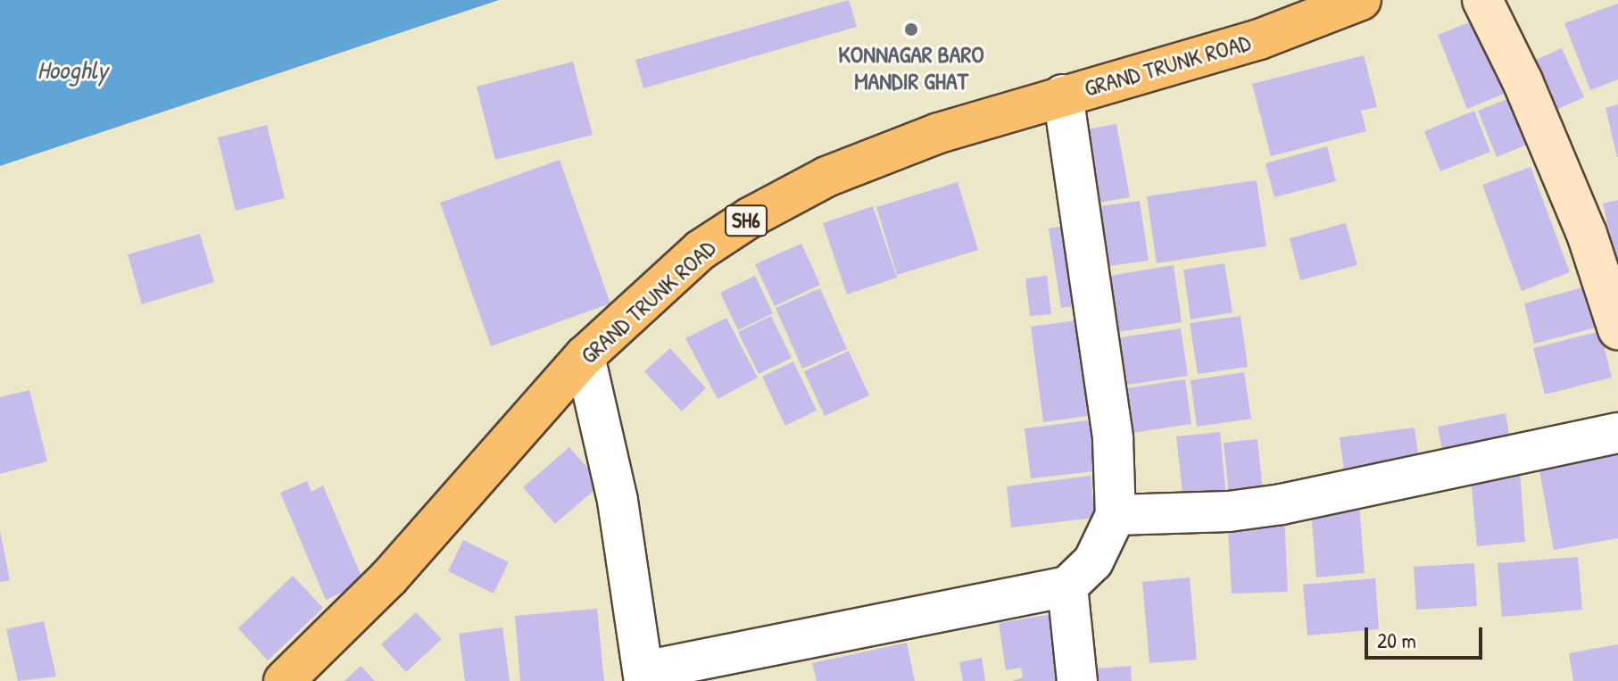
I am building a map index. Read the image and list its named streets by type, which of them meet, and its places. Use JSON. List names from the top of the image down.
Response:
{
  "streets": {
    "main road": ["GRAND TRUNK ROAD", "SH6"]
  },
  "water": ["Hooghly"],
  "places": ["KONNAGAR BARO MANDIR GHAT"],
  "scale_bar": "20 m"
}
